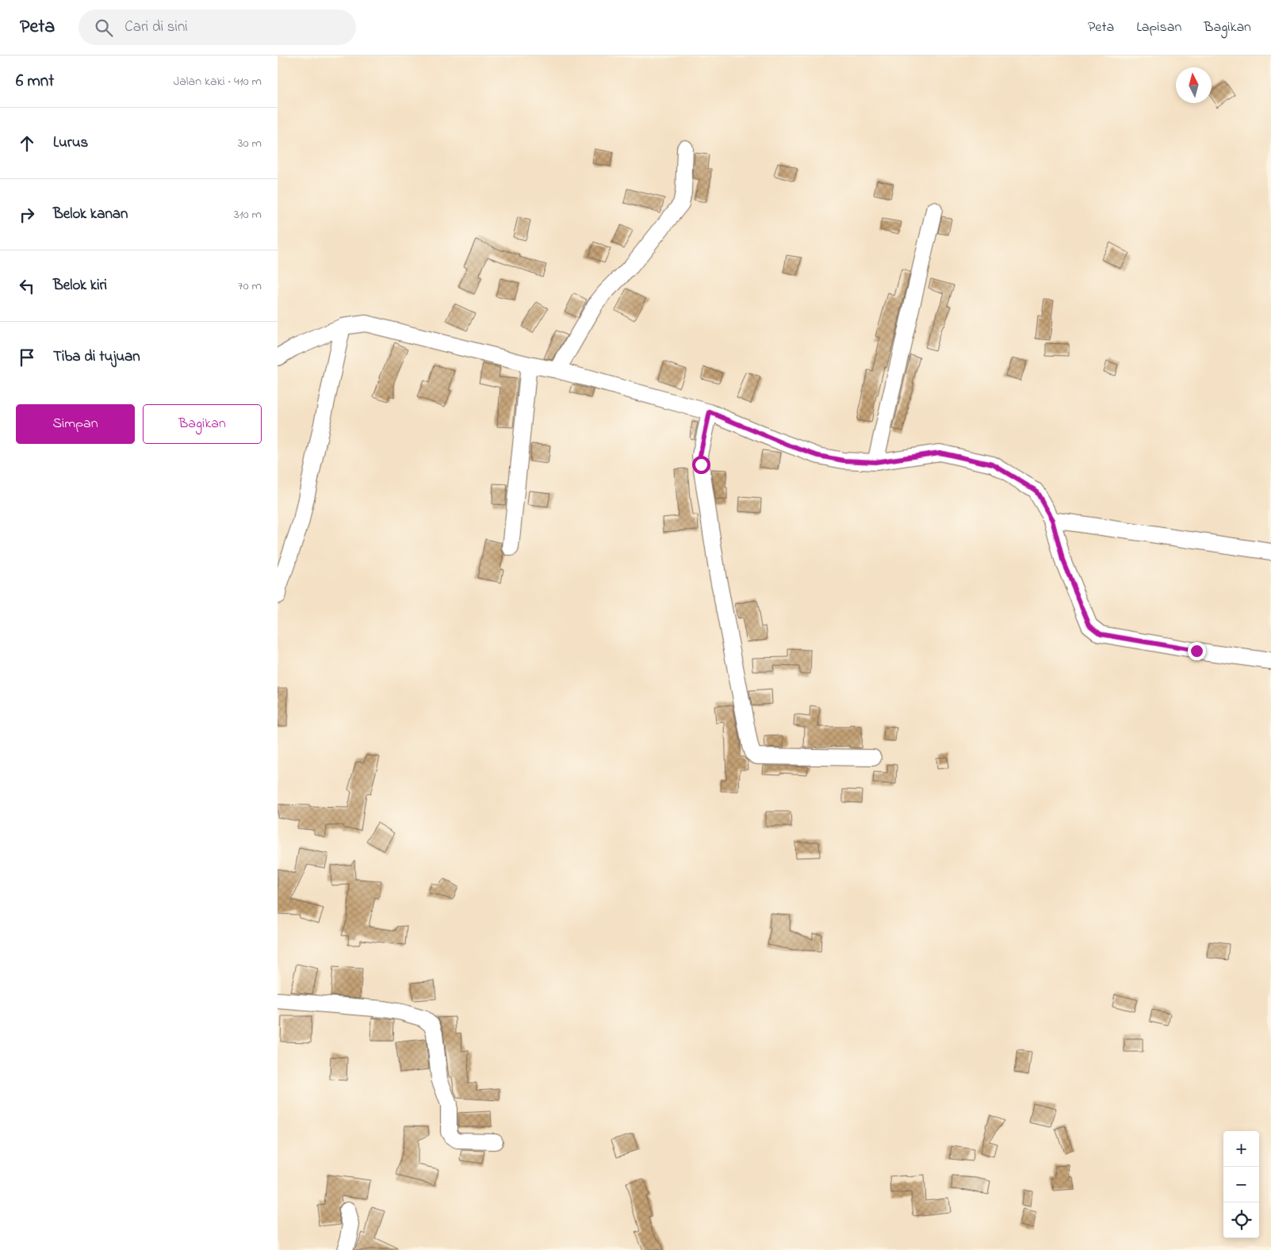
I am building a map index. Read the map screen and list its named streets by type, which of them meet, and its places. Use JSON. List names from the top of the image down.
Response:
{
  "north": "top",
  "page": {
    "header": "Peta",
    "search": "Cari di sini",
    "nav": ["Peta", "Lapisan", "Bagikan"],
    "heading": ["6 mnt", "Jalan kaki · 410 m"],
    "list": [
      ["Lurus", "30 m"],
      ["Belok kanan", "310 m"],
      ["Belok kiri", "70 m"],
      "Tiba di tujuan"
    ],
    "buttons": ["Simpan", "Bagikan"],
    "map_buttons": ["+", "−"]
  }
}
